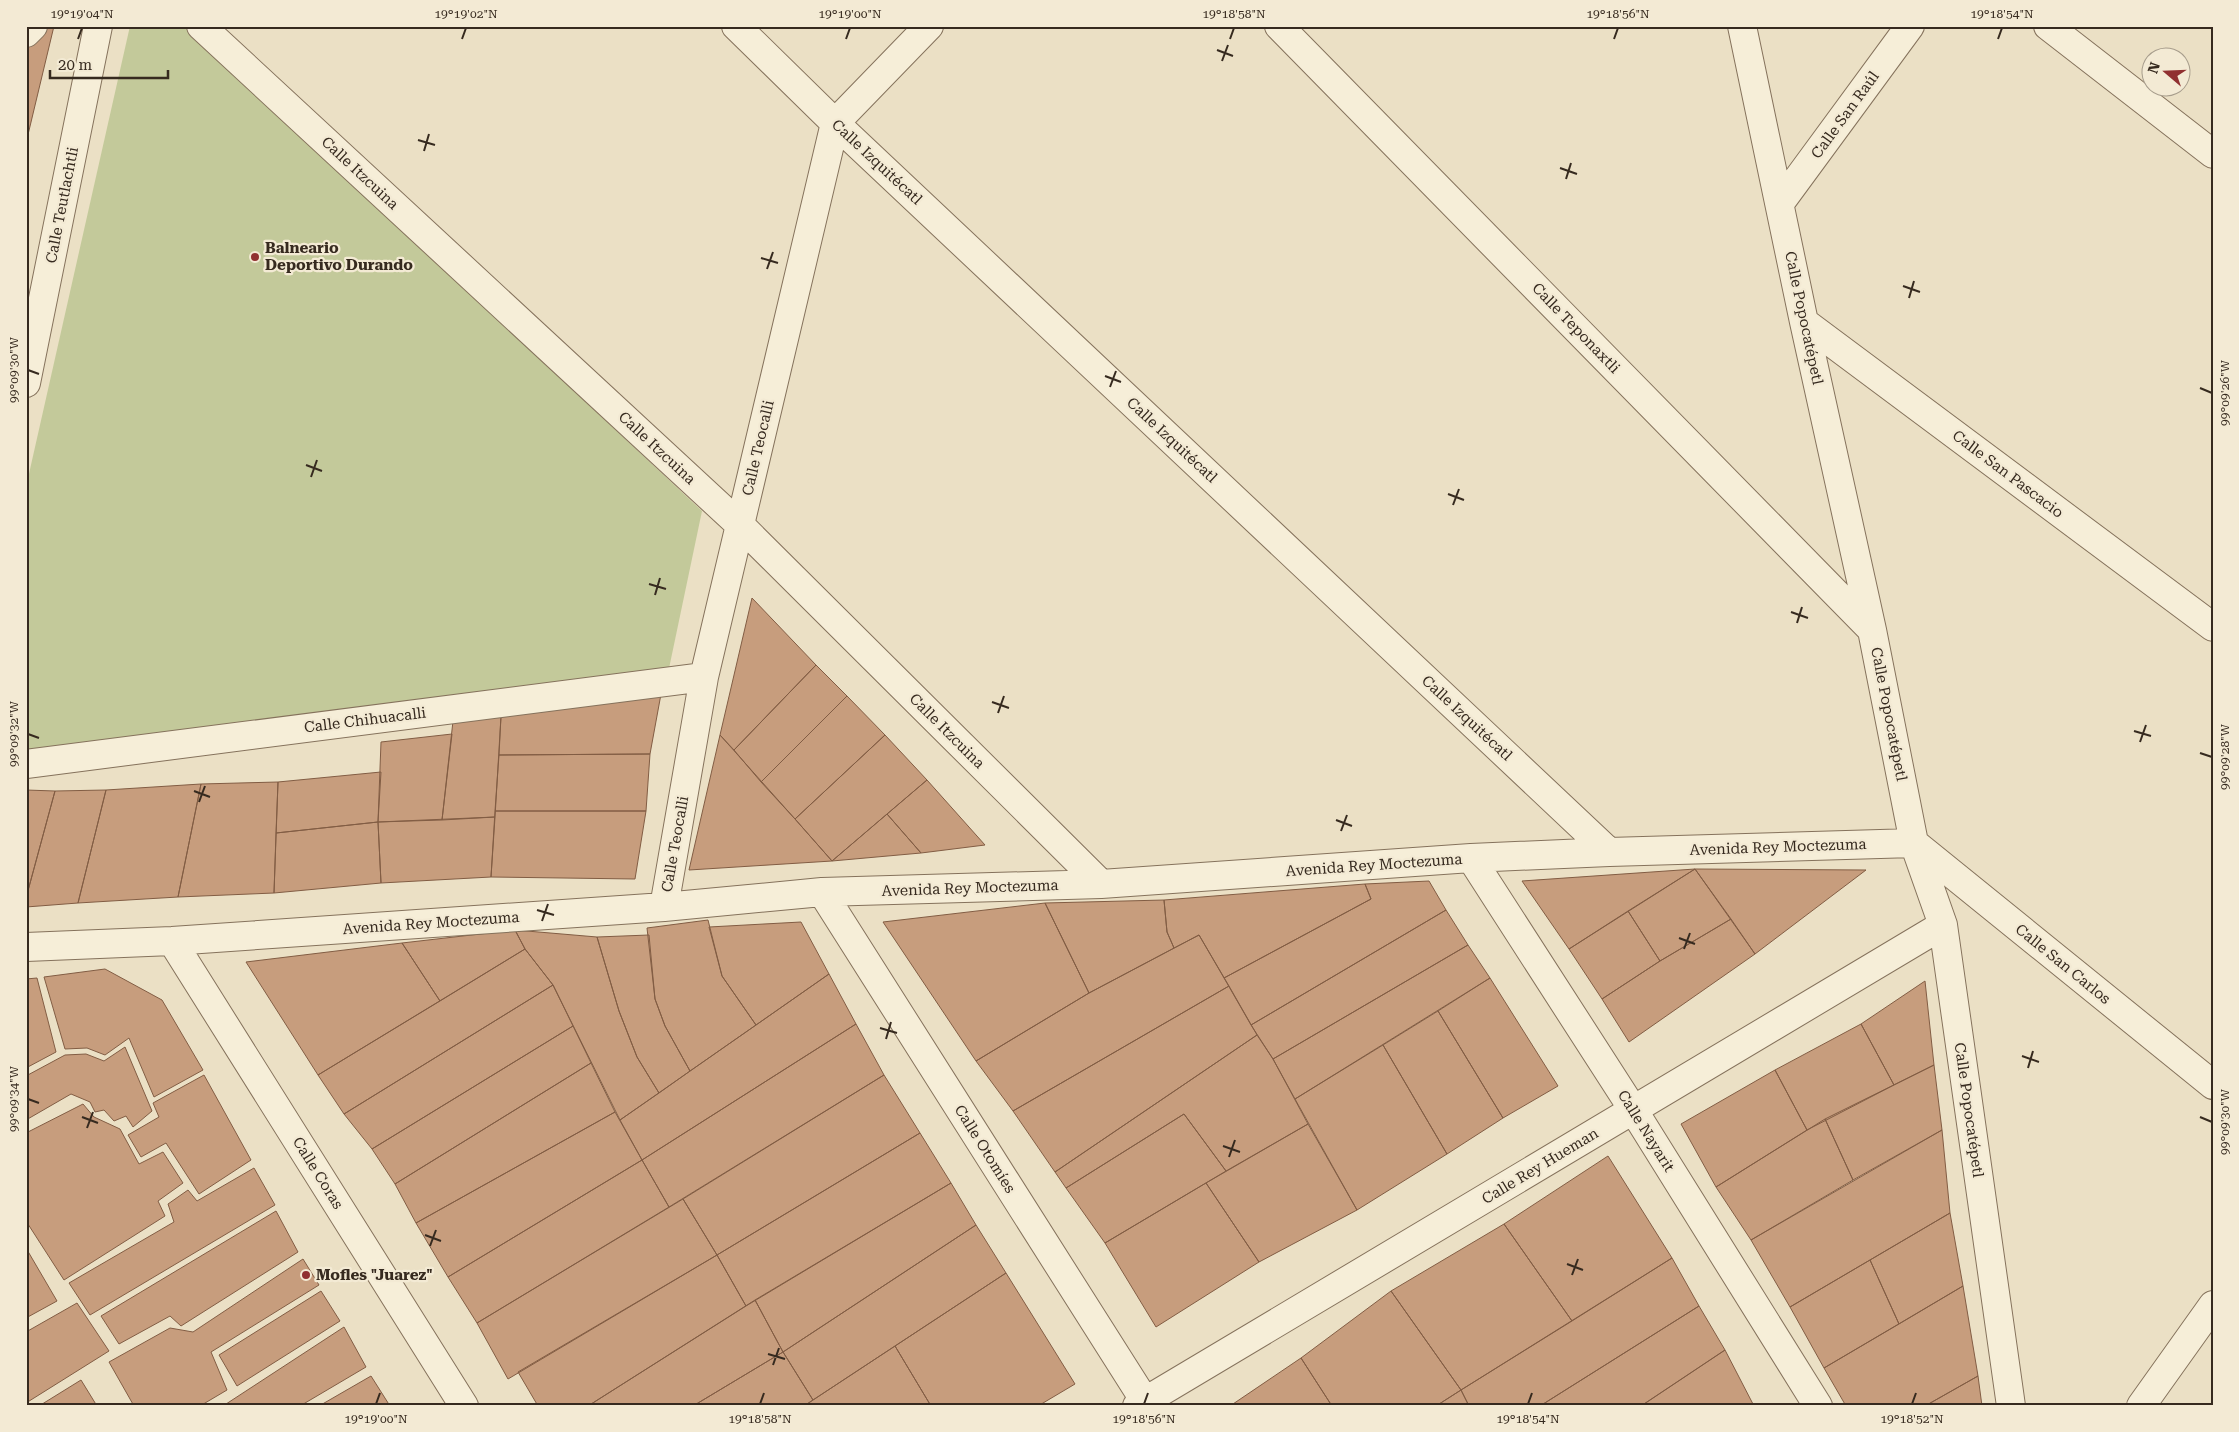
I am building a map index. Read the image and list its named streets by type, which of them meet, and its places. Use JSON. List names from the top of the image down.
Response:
{
  "streets": {
    "street": [
      "Calle San Raúl",
      "Calle Izquitécatl",
      "Calle Itzcuina",
      "Calle Teutlachtli",
      "Calle Popocatépetl",
      "Calle Teponaxtli",
      "Calle Teocalli",
      "Calle San Pascacio",
      "Calle Chihuacalli",
      "Avenida Rey Moctezuma",
      "Calle San Carlos",
      "Calle Nayarit",
      "Calle Otomíes",
      "Calle Rey Hueman",
      "Calle Coras"
    ]
  },
  "crossings": [
    ["Calle San Raúl", "Calle Popocatépetl"],
    ["Calle Izquitécatl", "Calle Teocalli"],
    ["Calle Izquitécatl", "Avenida Rey Moctezuma"],
    ["Calle Itzcuina", "Calle Teocalli"],
    ["Calle Itzcuina", "Avenida Rey Moctezuma"],
    ["Calle Popocatépetl", "Calle Teponaxtli"],
    ["Calle Popocatépetl", "Calle San Pascacio"],
    ["Calle Popocatépetl", "Avenida Rey Moctezuma"],
    ["Calle Popocatépetl", "Calle San Carlos"],
    ["Calle Popocatépetl", "Calle Rey Hueman"],
    ["Calle Teocalli", "Calle Chihuacalli"],
    ["Calle Teocalli", "Avenida Rey Moctezuma"],
    ["Avenida Rey Moctezuma", "Calle San Carlos"],
    ["Avenida Rey Moctezuma", "Calle Nayarit"],
    ["Avenida Rey Moctezuma", "Calle Otomíes"],
    ["Avenida Rey Moctezuma", "Calle Coras"],
    ["Calle Nayarit", "Calle Rey Hueman"],
    ["Calle Otomíes", "Calle Rey Hueman"]
  ],
  "places": ["Balneario Deportivo Durando", "Mofles \"Juarez\""],
  "scale_bar": "20 m",
  "north": "left",
  "coordinates": [
    "19°19'04\"N",
    "19°19'02\"N",
    "19°19'00\"N",
    "19°18'58\"N",
    "19°18'56\"N",
    "19°18'54\"N",
    "99°09'30\"W",
    "99°09'26\"W",
    "99°09'32\"W",
    "99°09'28\"W",
    "99°09'34\"W",
    "19°18'52\"N"
  ]
}
